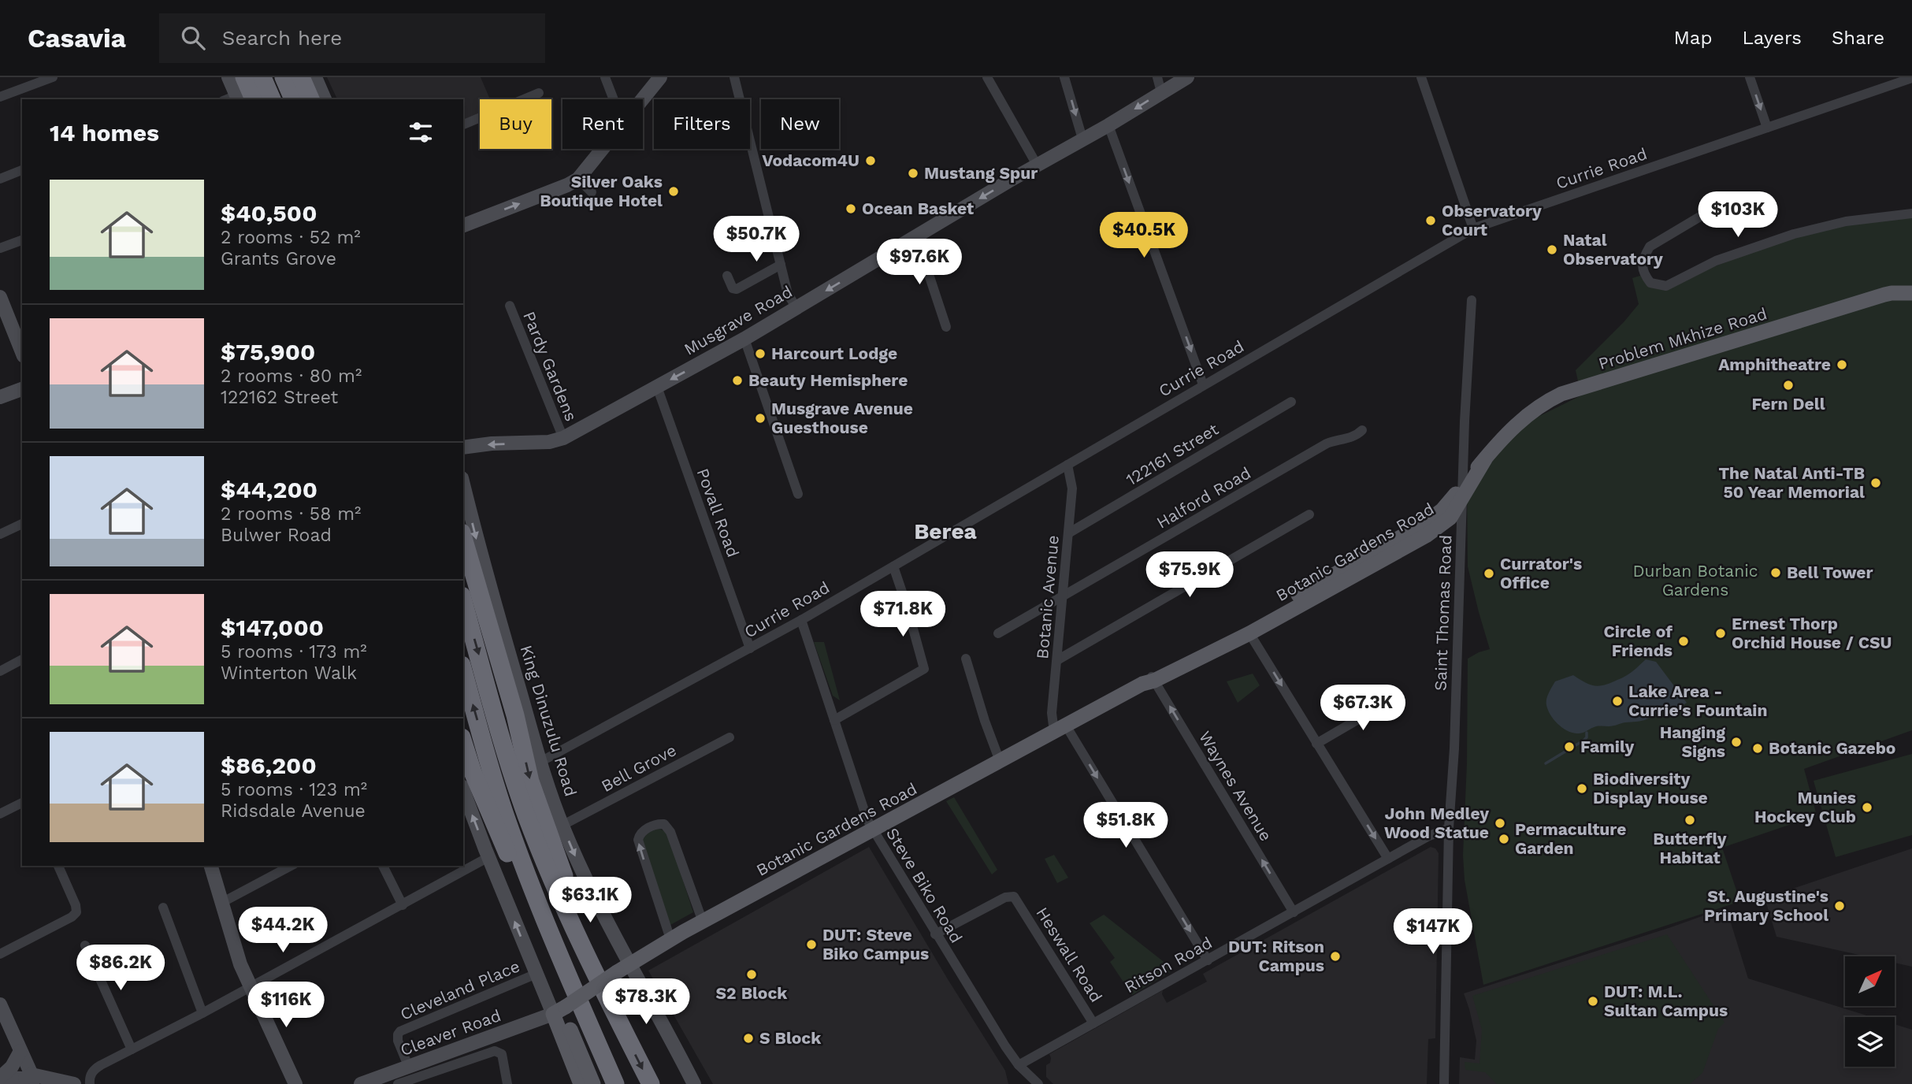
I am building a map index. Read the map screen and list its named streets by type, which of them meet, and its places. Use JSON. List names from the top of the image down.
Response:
{
  "streets": {
    "main road": [
      "Musgrave Road",
      "Problem Mkhize Road",
      "Botanic Gardens Road",
      "King Dinuzulu Road",
      "Cleaver Road"
    ],
    "street": [
      "Currie Road",
      "Pardy Gardens",
      "122161 Street",
      "Halford Road",
      "Povall Road",
      "Botanic Avenue",
      "Saint Thomas Road",
      "Bell Grove",
      "Waynes Avenue",
      "Steve Biko Road",
      "Heswall Road",
      "Ritson Road",
      "Cleveland Place"
    ]
  },
  "crossings": [
    ["Currie Road", "Povall Road"],
    ["Currie Road", "Botanic Avenue"],
    ["Currie Road", "King Dinuzulu Road"],
    ["Currie Road", "Steve Biko Road"],
    ["Musgrave Road", "Pardy Gardens"],
    ["Musgrave Road", "Povall Road"],
    ["Problem Mkhize Road", "Botanic Gardens Road"],
    ["122161 Street", "Botanic Avenue"],
    ["Halford Road", "Botanic Avenue"],
    ["Botanic Gardens Road", "Botanic Avenue"],
    ["Botanic Gardens Road", "Saint Thomas Road"],
    ["Botanic Gardens Road", "King Dinuzulu Road"],
    ["Botanic Gardens Road", "Waynes Avenue"],
    ["Botanic Gardens Road", "Steve Biko Road"],
    ["Botanic Gardens Road", "Cleaver Road"],
    ["Botanic Avenue", "Ritson Road"],
    ["Saint Thomas Road", "Ritson Road"],
    ["King Dinuzulu Road", "Bell Grove"],
    ["Waynes Avenue", "Ritson Road"],
    ["Steve Biko Road", "Heswall Road"],
    ["Steve Biko Road", "Ritson Road"],
    ["Heswall Road", "Ritson Road"],
    ["Cleveland Place", "Cleaver Road"]
  ],
  "one_way": ["Musgrave Road", "Botanic Avenue", "Waynes Avenue"],
  "districts": ["Berea"],
  "parks": ["Durban Botanic Gardens"],
  "places": [
    "Vodacom4U",
    "Mustang Spur",
    "Silver Oaks Boutique Hotel",
    "Ocean Basket",
    "Observatory Court",
    "Natal Observatory",
    "Harcourt Lodge",
    "Amphitheatre",
    "Beauty Hemisphere",
    "Fern Dell",
    "Musgrave Avenue Guesthouse",
    "The Natal Anti-TB 50 Year Memorial",
    "Bell Tower",
    "Currator's Office",
    "Ernest Thorp Orchid House / CSU",
    "Circle of Friends",
    "Lake Area - Currie's Fountain",
    "Hanging Signs",
    "Family",
    "Botanic Gazebo",
    "Biodiversity Display House",
    "Munies Hockey Club",
    "Butterfly Habitat",
    "John Medley Wood Statue",
    "Permaculture Garden",
    "St. Augustine's Primary School",
    "DUT: Steve Biko Campus",
    "DUT: Ritson Campus",
    "S2 Block",
    "DUT: M.L. Sultan Campus",
    "S Block"
  ],
  "north": "top right",
  "page": {
    "header": "Casavia",
    "search": "Search here",
    "nav": ["Map", "Layers", "Share"],
    "chip": [
      "Buy",
      "Rent",
      "Filters",
      "New"
    ],
    "heading": "14 homes",
    "list": [
      {
        "name": "$40,500",
        "note": "2 rooms · 52 m² · Grants Grove"
      },
      {
        "name": "$75,900",
        "note": "2 rooms · 80 m² · 122162 Street"
      },
      {
        "name": "$44,200",
        "note": "2 rooms · 58 m² · Bulwer Road"
      },
      {
        "name": "$147,000",
        "note": "5 rooms · 173 m² · Winterton Walk"
      },
      {
        "name": "$86,200",
        "note": "5 rooms · 123 m² · Ridsdale Avenue"
      }
    ],
    "price": [
      "$103K",
      "$40.5K",
      "$50.7K",
      "$97.6K",
      "$75.9K",
      "$71.8K",
      "$67.3K",
      "$51.8K",
      "$63.1K",
      "$44.2K",
      "$147K",
      "$86.2K",
      "$78.3K",
      "$116K"
    ]
  }
}
